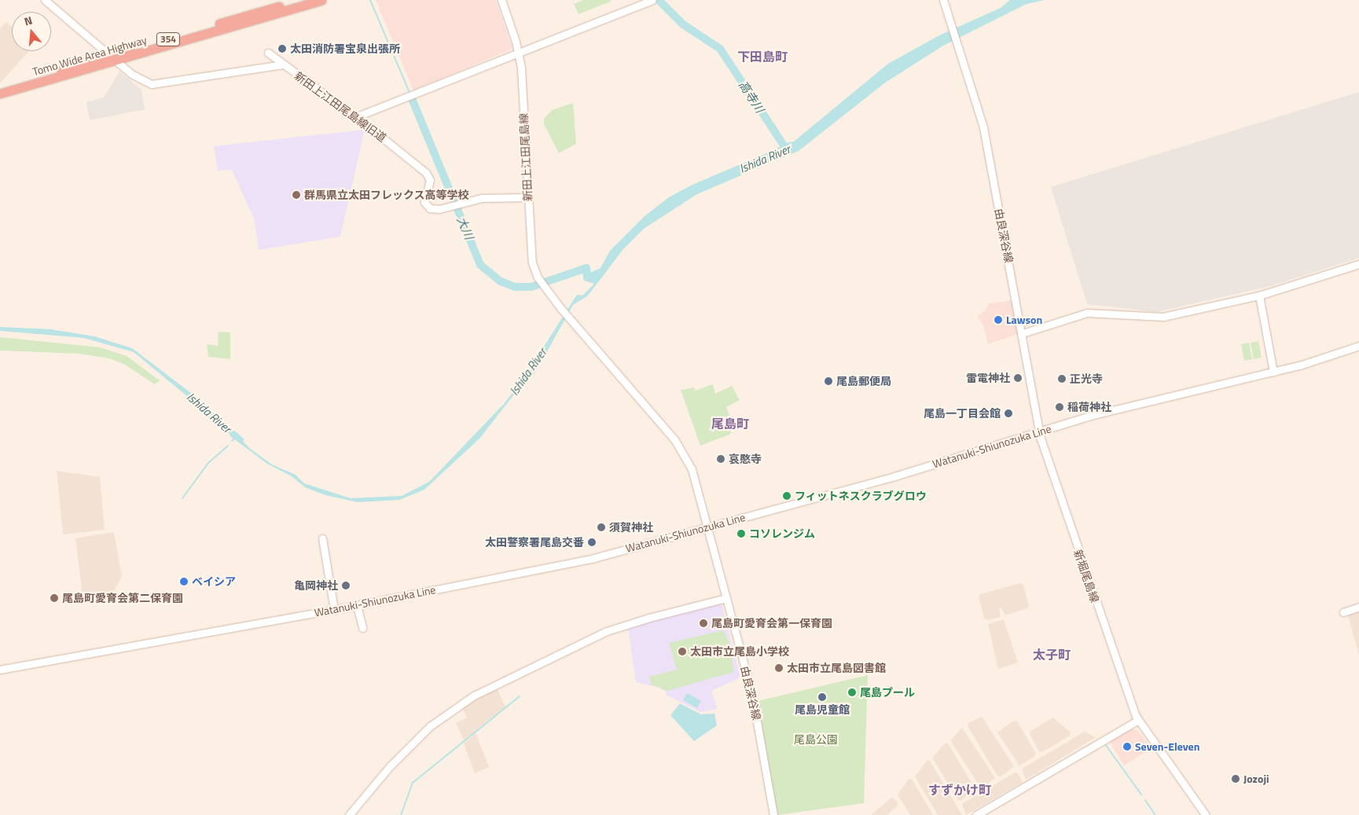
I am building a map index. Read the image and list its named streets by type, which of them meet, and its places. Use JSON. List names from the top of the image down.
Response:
{
  "streets": {
    "highway": ["354", "Tomo Wide Area Highway"],
    "main road": [
      "新田上江田尾島線旧道",
      "新田上江田尾島線",
      "由良深谷線",
      "Watanuki-Shiunozuka Line",
      "新堀尾島線"
    ]
  },
  "crossings": [
    ["新田上江田尾島線旧道", "新田上江田尾島線"],
    ["新田上江田尾島線", "由良深谷線"],
    ["新田上江田尾島線", "Watanuki-Shiunozuka Line"],
    ["由良深谷線", "Watanuki-Shiunozuka Line"],
    ["由良深谷線", "新堀尾島線"],
    ["Watanuki-Shiunozuka Line", "新堀尾島線"]
  ],
  "districts": [
    "下田島町",
    "尾島町",
    "太子町",
    "すずかけ町"
  ],
  "water": ["高寺川", "Ishida River", "大川"],
  "parks": ["尾島公園"],
  "places": [
    "太田消防署宝泉出張所",
    "群馬県立太田フレックス高等学校",
    "Lawson",
    "雷電神社",
    "正光寺",
    "尾島郵便局",
    "稲荷神社",
    "尾島一丁目会館",
    "哀愍寺",
    "フィットネスクラブグロウ",
    "須賀神社",
    "コソレンジム",
    "太田警察署尾島交番",
    "ベイシア",
    "亀岡神社",
    "尾島町愛育会第二保育園",
    "尾島町愛育会第一保育園",
    "太田市立尾島小学校",
    "太田市立尾島図書館",
    "尾島プール",
    "尾島児童館",
    "Seven-Eleven",
    "Jozoji"
  ],
  "north": "top"
}
